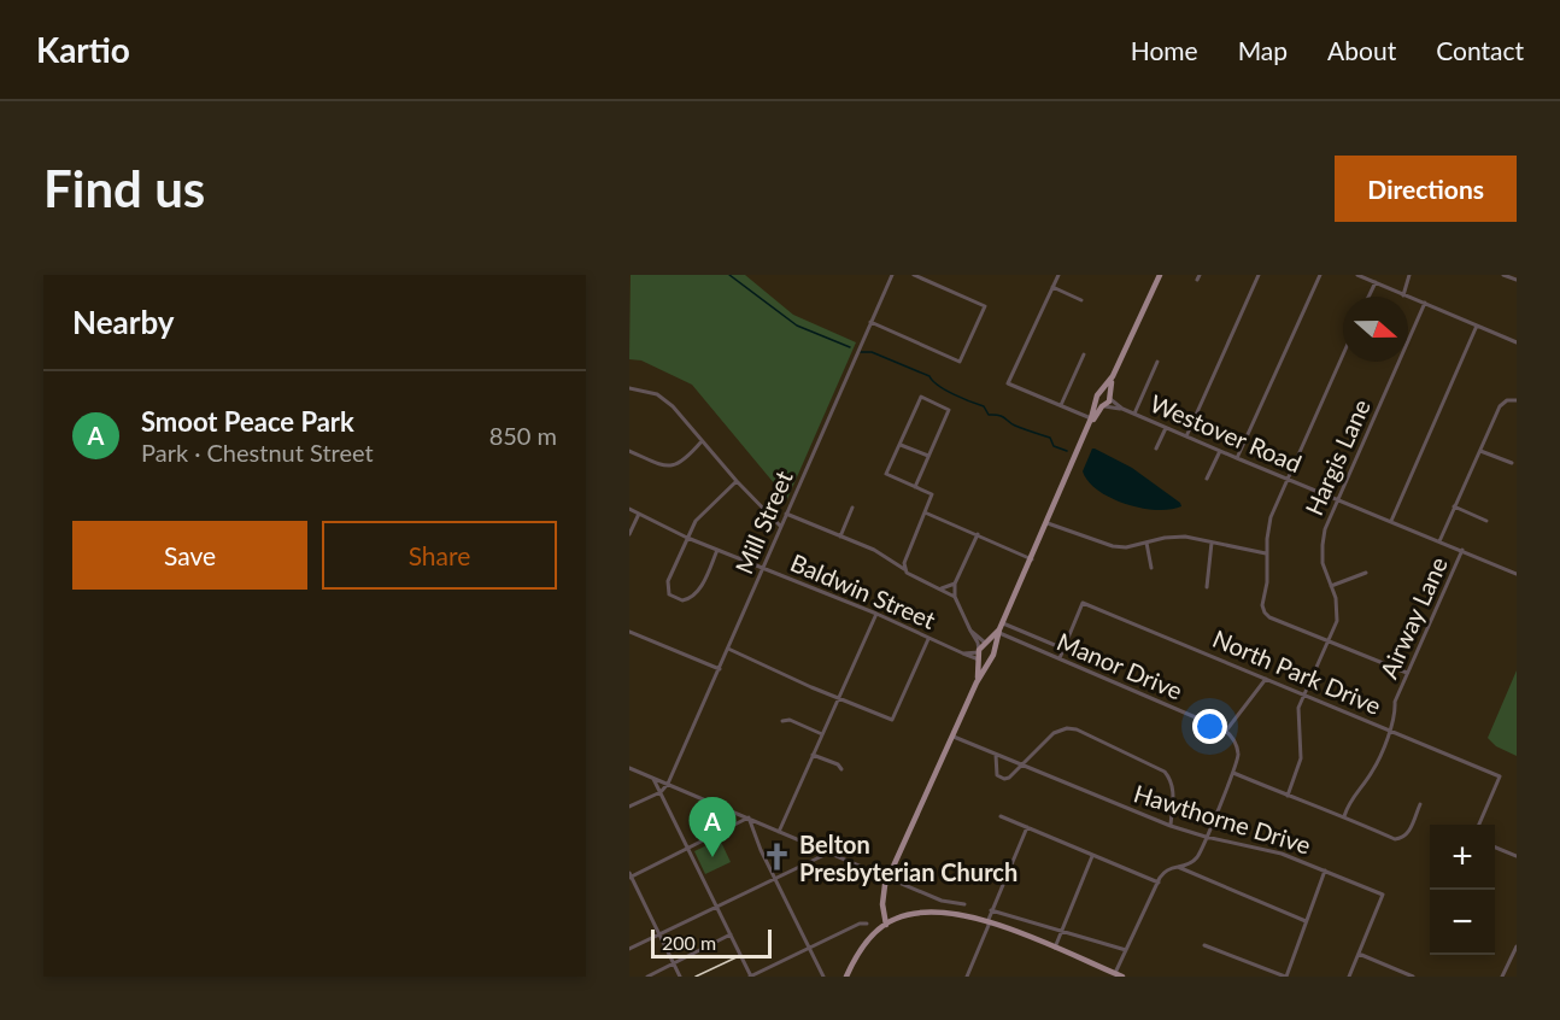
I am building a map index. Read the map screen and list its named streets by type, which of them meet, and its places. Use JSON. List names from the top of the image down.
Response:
{
  "streets": {
    "street": [
      "Westover Road",
      "Hargis Lane",
      "Mill Street",
      "Baldwin Street",
      "Airway Lane",
      "Manor Drive",
      "North Park Drive",
      "Hawthorne Drive"
    ]
  },
  "crossings": [
    ["Westover Road", "Hargis Lane"],
    ["Westover Road", "Airway Lane"],
    ["Hargis Lane", "North Park Drive"],
    ["Mill Street", "Baldwin Street"],
    ["Airway Lane", "North Park Drive"],
    ["Manor Drive", "North Park Drive"]
  ],
  "places": {
    "church": ["Belton Presbyterian Church"]
  },
  "scale_bar": "200 m",
  "north": "right",
  "page": {
    "header": "Kartio",
    "nav": [
      "Home",
      "Map",
      "About",
      "Contact"
    ],
    "buttons": [
      "Directions",
      ["Save", "Share"]
    ],
    "title": "Find us",
    "heading": "Nearby",
    "list": [
      {
        "mark": "A",
        "name": "Smoot Peace Park",
        "note": "Park · Chestnut Street",
        "value": "850 m"
      }
    ],
    "pins": "A",
    "map_buttons": ["+", "−"],
    "scale": "200 m"
  }
}
